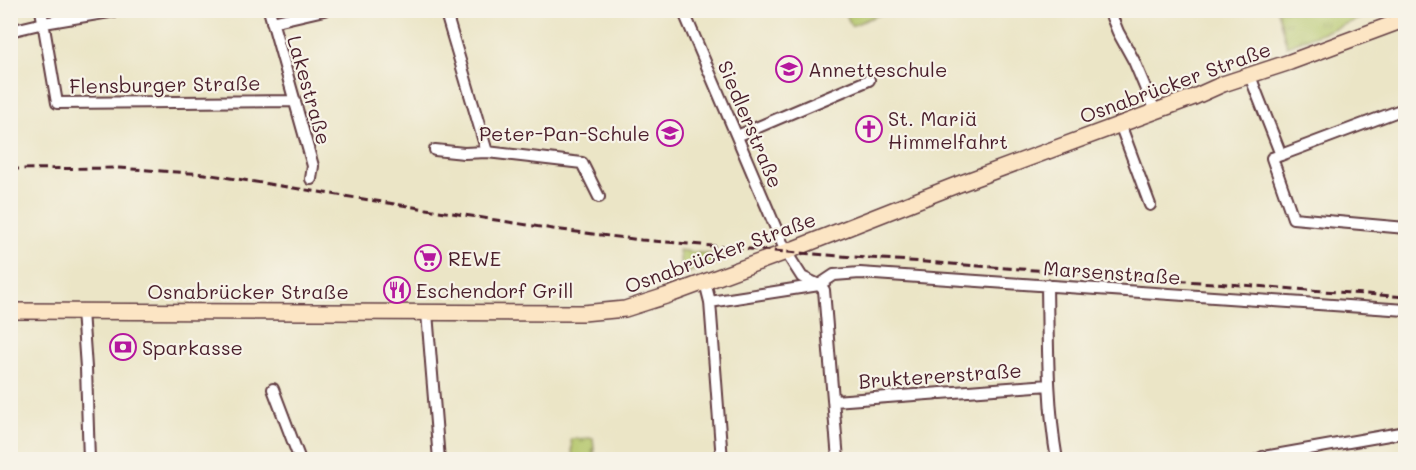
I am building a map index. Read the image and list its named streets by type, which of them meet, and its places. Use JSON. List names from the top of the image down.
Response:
{
  "streets": {
    "main road": ["Osnabrücker Straße"],
    "street": [
      "Flensburger Straße",
      "Lakestraße",
      "Siedlerstraße",
      "Marsenstraße",
      "Bruktererstraße"
    ]
  },
  "crossings": [
    ["Osnabrücker Straße", "Siedlerstraße"],
    ["Flensburger Straße", "Lakestraße"],
    ["Siedlerstraße", "Marsenstraße"]
  ],
  "places": {
    "school or university": ["Annetteschule", "Peter-Pan-Schule"],
    "church": ["St. Mariä Himmelfahrt"],
    "supermarket": ["REWE"],
    "restaurant": ["Eschendorf Grill"],
    "bank": ["Sparkasse"]
  }
}
